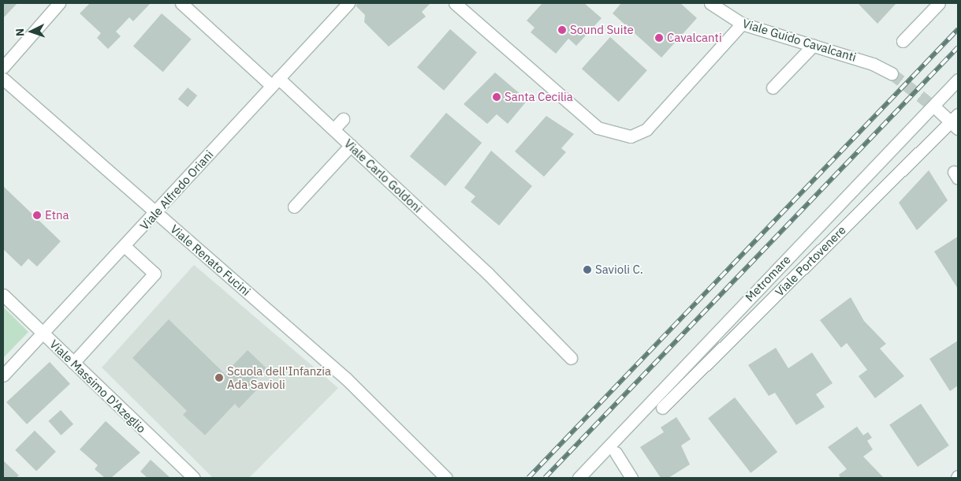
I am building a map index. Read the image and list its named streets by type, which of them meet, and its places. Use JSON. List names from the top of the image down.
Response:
{
  "streets": {
    "street": [
      "Viale Guido Cavalcanti",
      "Viale Carlo Goldoni",
      "Viale Alfredo Oriani",
      "Viale Renato Fucini",
      "Viale Portovenere",
      "Metromare",
      "Viale Massimo D'Azeglio"
    ]
  },
  "crossings": [
    ["Viale Carlo Goldoni", "Viale Alfredo Oriani"],
    ["Viale Alfredo Oriani", "Viale Renato Fucini"],
    ["Viale Alfredo Oriani", "Viale Massimo D'Azeglio"]
  ],
  "places": [
    "Sound Suite",
    "Cavalcanti",
    "Santa Cecilia",
    "Etna",
    "Savioli C.",
    "Scuola dell'Infanzia Ada Savioli"
  ],
  "north": "left"
}
